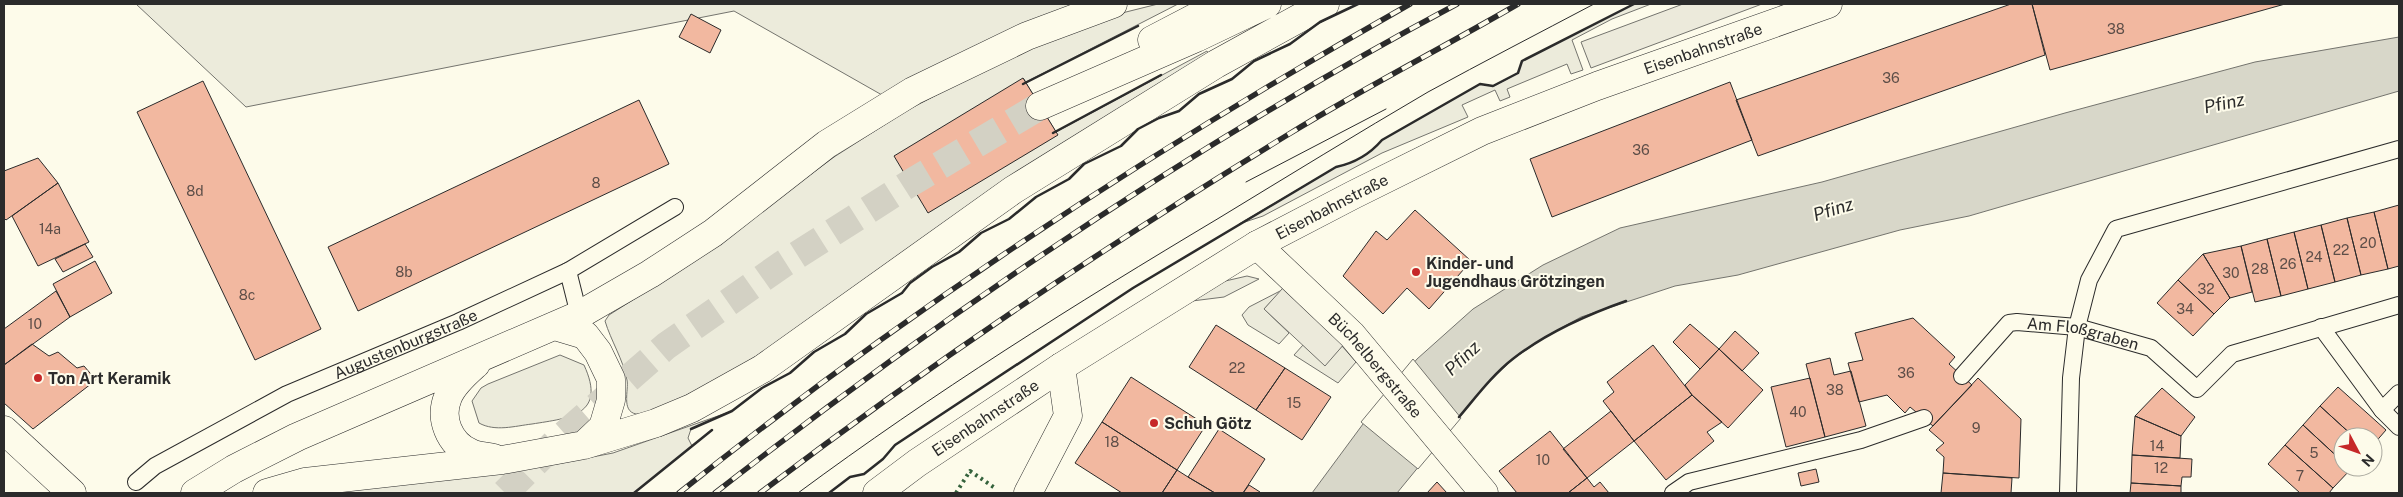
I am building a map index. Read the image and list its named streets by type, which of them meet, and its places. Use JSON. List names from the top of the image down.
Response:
{
  "streets": {
    "main road": ["Eisenbahnstraße", "Büchelbergstraße"],
    "lane": ["Am Floßgraben", "Augustenburgstraße"]
  },
  "crossings": [
    ["Eisenbahnstraße", "Büchelbergstraße"]
  ],
  "water": ["Pfinz"],
  "places": ["Kinder- und Jugendhaus Grötzingen", "Ton Art Keramik", "Schuh Götz"],
  "house_numbers": [
    "38",
    "36",
    "36",
    "8",
    "8d",
    "14a",
    "20",
    "22",
    "24",
    "26",
    "28",
    "8b",
    "30",
    "32",
    "8c",
    "34",
    "10",
    "22",
    "36",
    "38",
    "15",
    "40",
    "9",
    "18",
    "14",
    "5",
    "10",
    "12",
    "7"
  ],
  "north": "bottom right"
}
